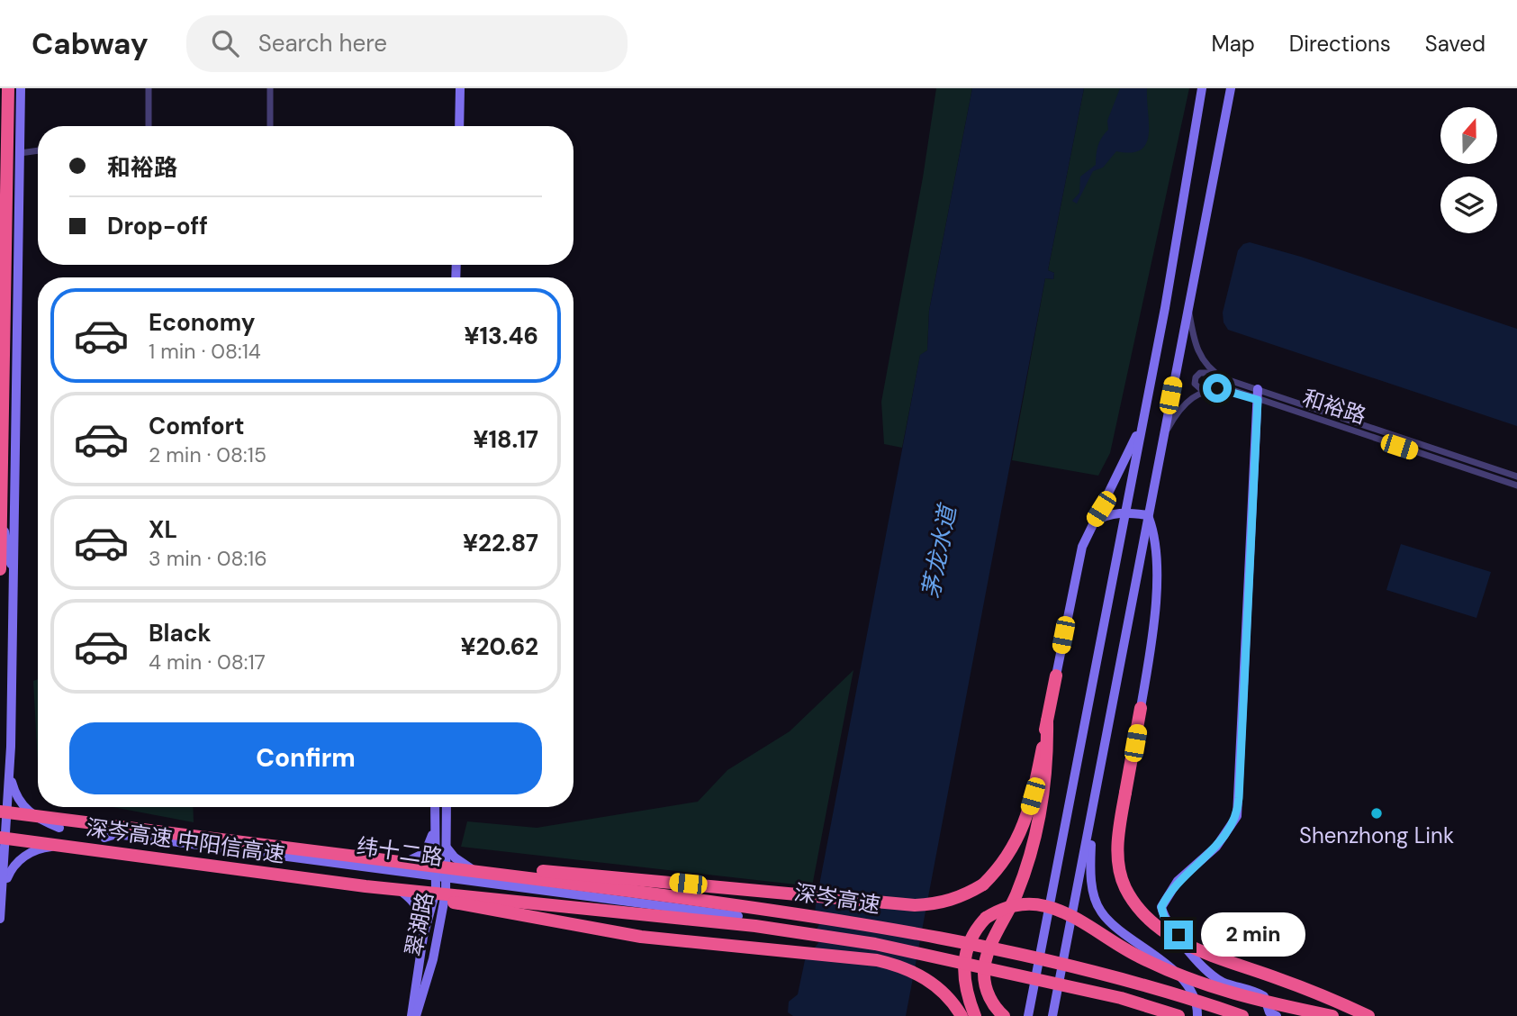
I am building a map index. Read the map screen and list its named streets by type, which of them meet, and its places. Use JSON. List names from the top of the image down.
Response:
{
  "streets": {
    "highway": ["深岑高速 中阳信高速", "深岑高速"],
    "street": ["和裕路", "纬十二路", "翠湖路"]
  },
  "crossings": [
    ["深岑高速 中阳信高速", "深岑高速"],
    ["纬十二路", "翠湖路"]
  ],
  "water": ["茅龙水道"],
  "places": ["Shenzhong Link"],
  "north": "top",
  "page": {
    "header": "Cabway",
    "search": "Search here",
    "nav": ["Map", "Directions", "Saved"],
    "banner": ["和裕路", "Drop-off"],
    "list": [
      {
        "name": "Economy",
        "note": "1 min · 08:14",
        "value": "¥13.46"
      },
      {
        "name": "Comfort",
        "note": "2 min · 08:15",
        "value": "¥18.17"
      },
      {
        "name": "XL",
        "note": "3 min · 08:16",
        "value": "¥22.87"
      },
      {
        "name": "Black",
        "note": "4 min · 08:17",
        "value": "¥20.62"
      }
    ],
    "buttons": "Confirm",
    "bubble": "2 min"
  }
}
